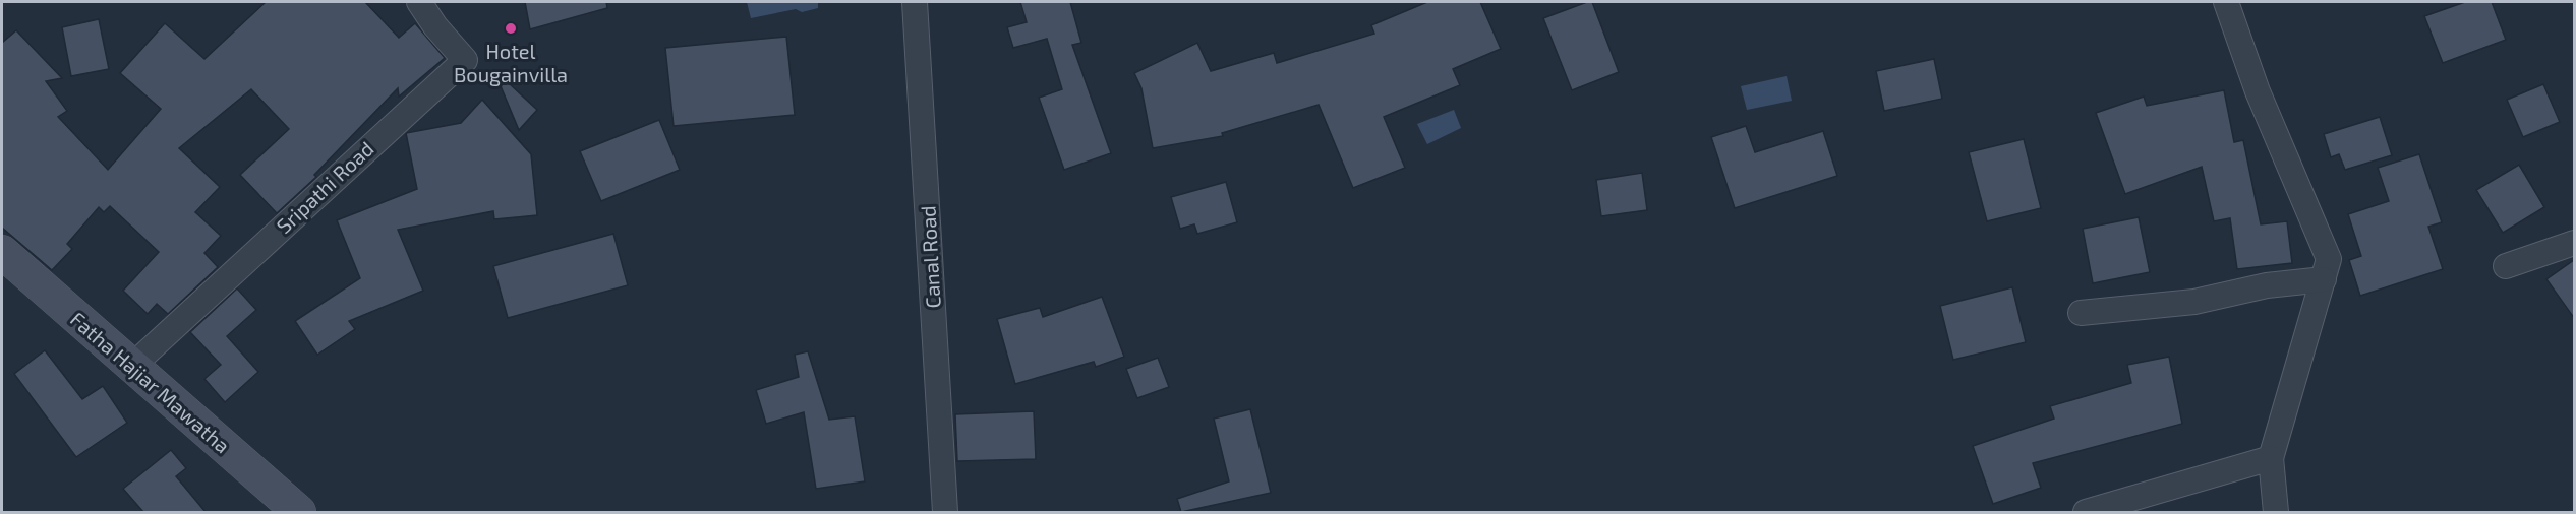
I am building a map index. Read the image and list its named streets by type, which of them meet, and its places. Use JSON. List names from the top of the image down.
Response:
{
  "streets": {
    "street": ["Sripathi Road", "Canal Road", "Fatha Hajiar Mawatha"]
  },
  "crossings": [
    ["Sripathi Road", "Fatha Hajiar Mawatha"]
  ],
  "places": ["Hotel Bougainvilla"]
}
